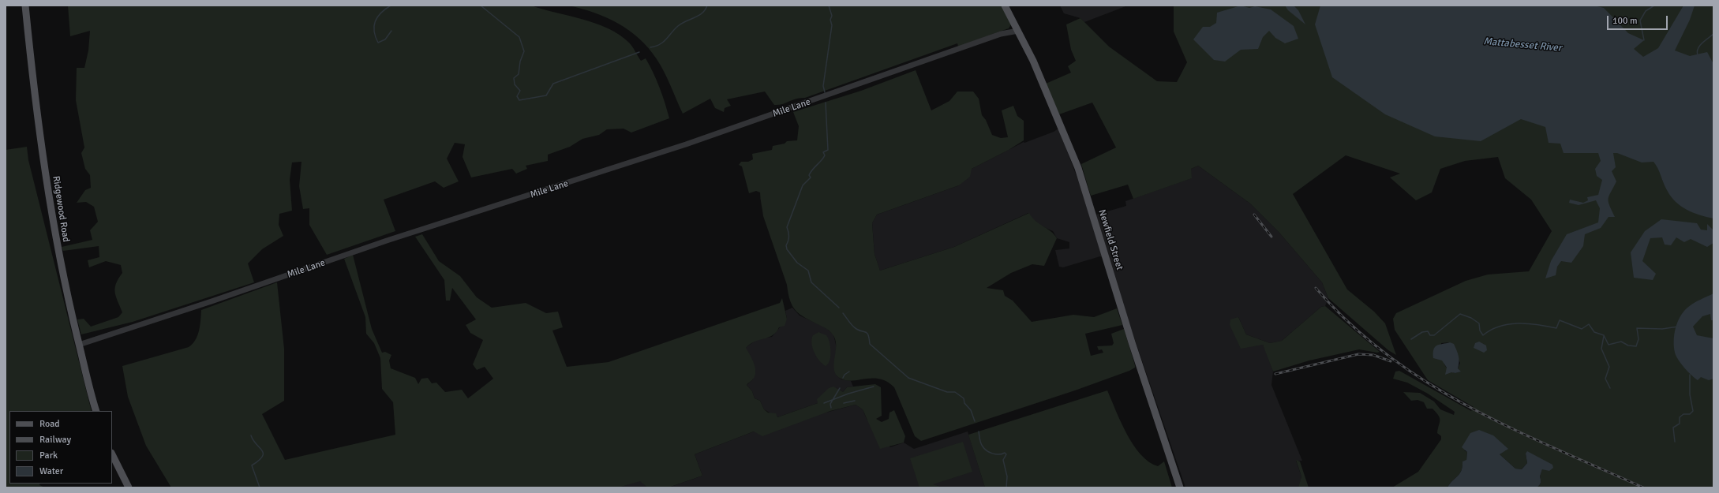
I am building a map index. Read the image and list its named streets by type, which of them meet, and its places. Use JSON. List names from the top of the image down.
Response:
{
  "streets": {
    "main road": ["Ridgewood Road", "Newfield Street"],
    "street": ["Mile Lane"]
  },
  "crossings": [
    ["Mile Lane", "Ridgewood Road"],
    ["Mile Lane", "Newfield Street"]
  ],
  "water": ["Mattabesset River"],
  "legend": [
    "Road",
    "Railway",
    "Park",
    "Water"
  ],
  "scale_bar": "100 m"
}
